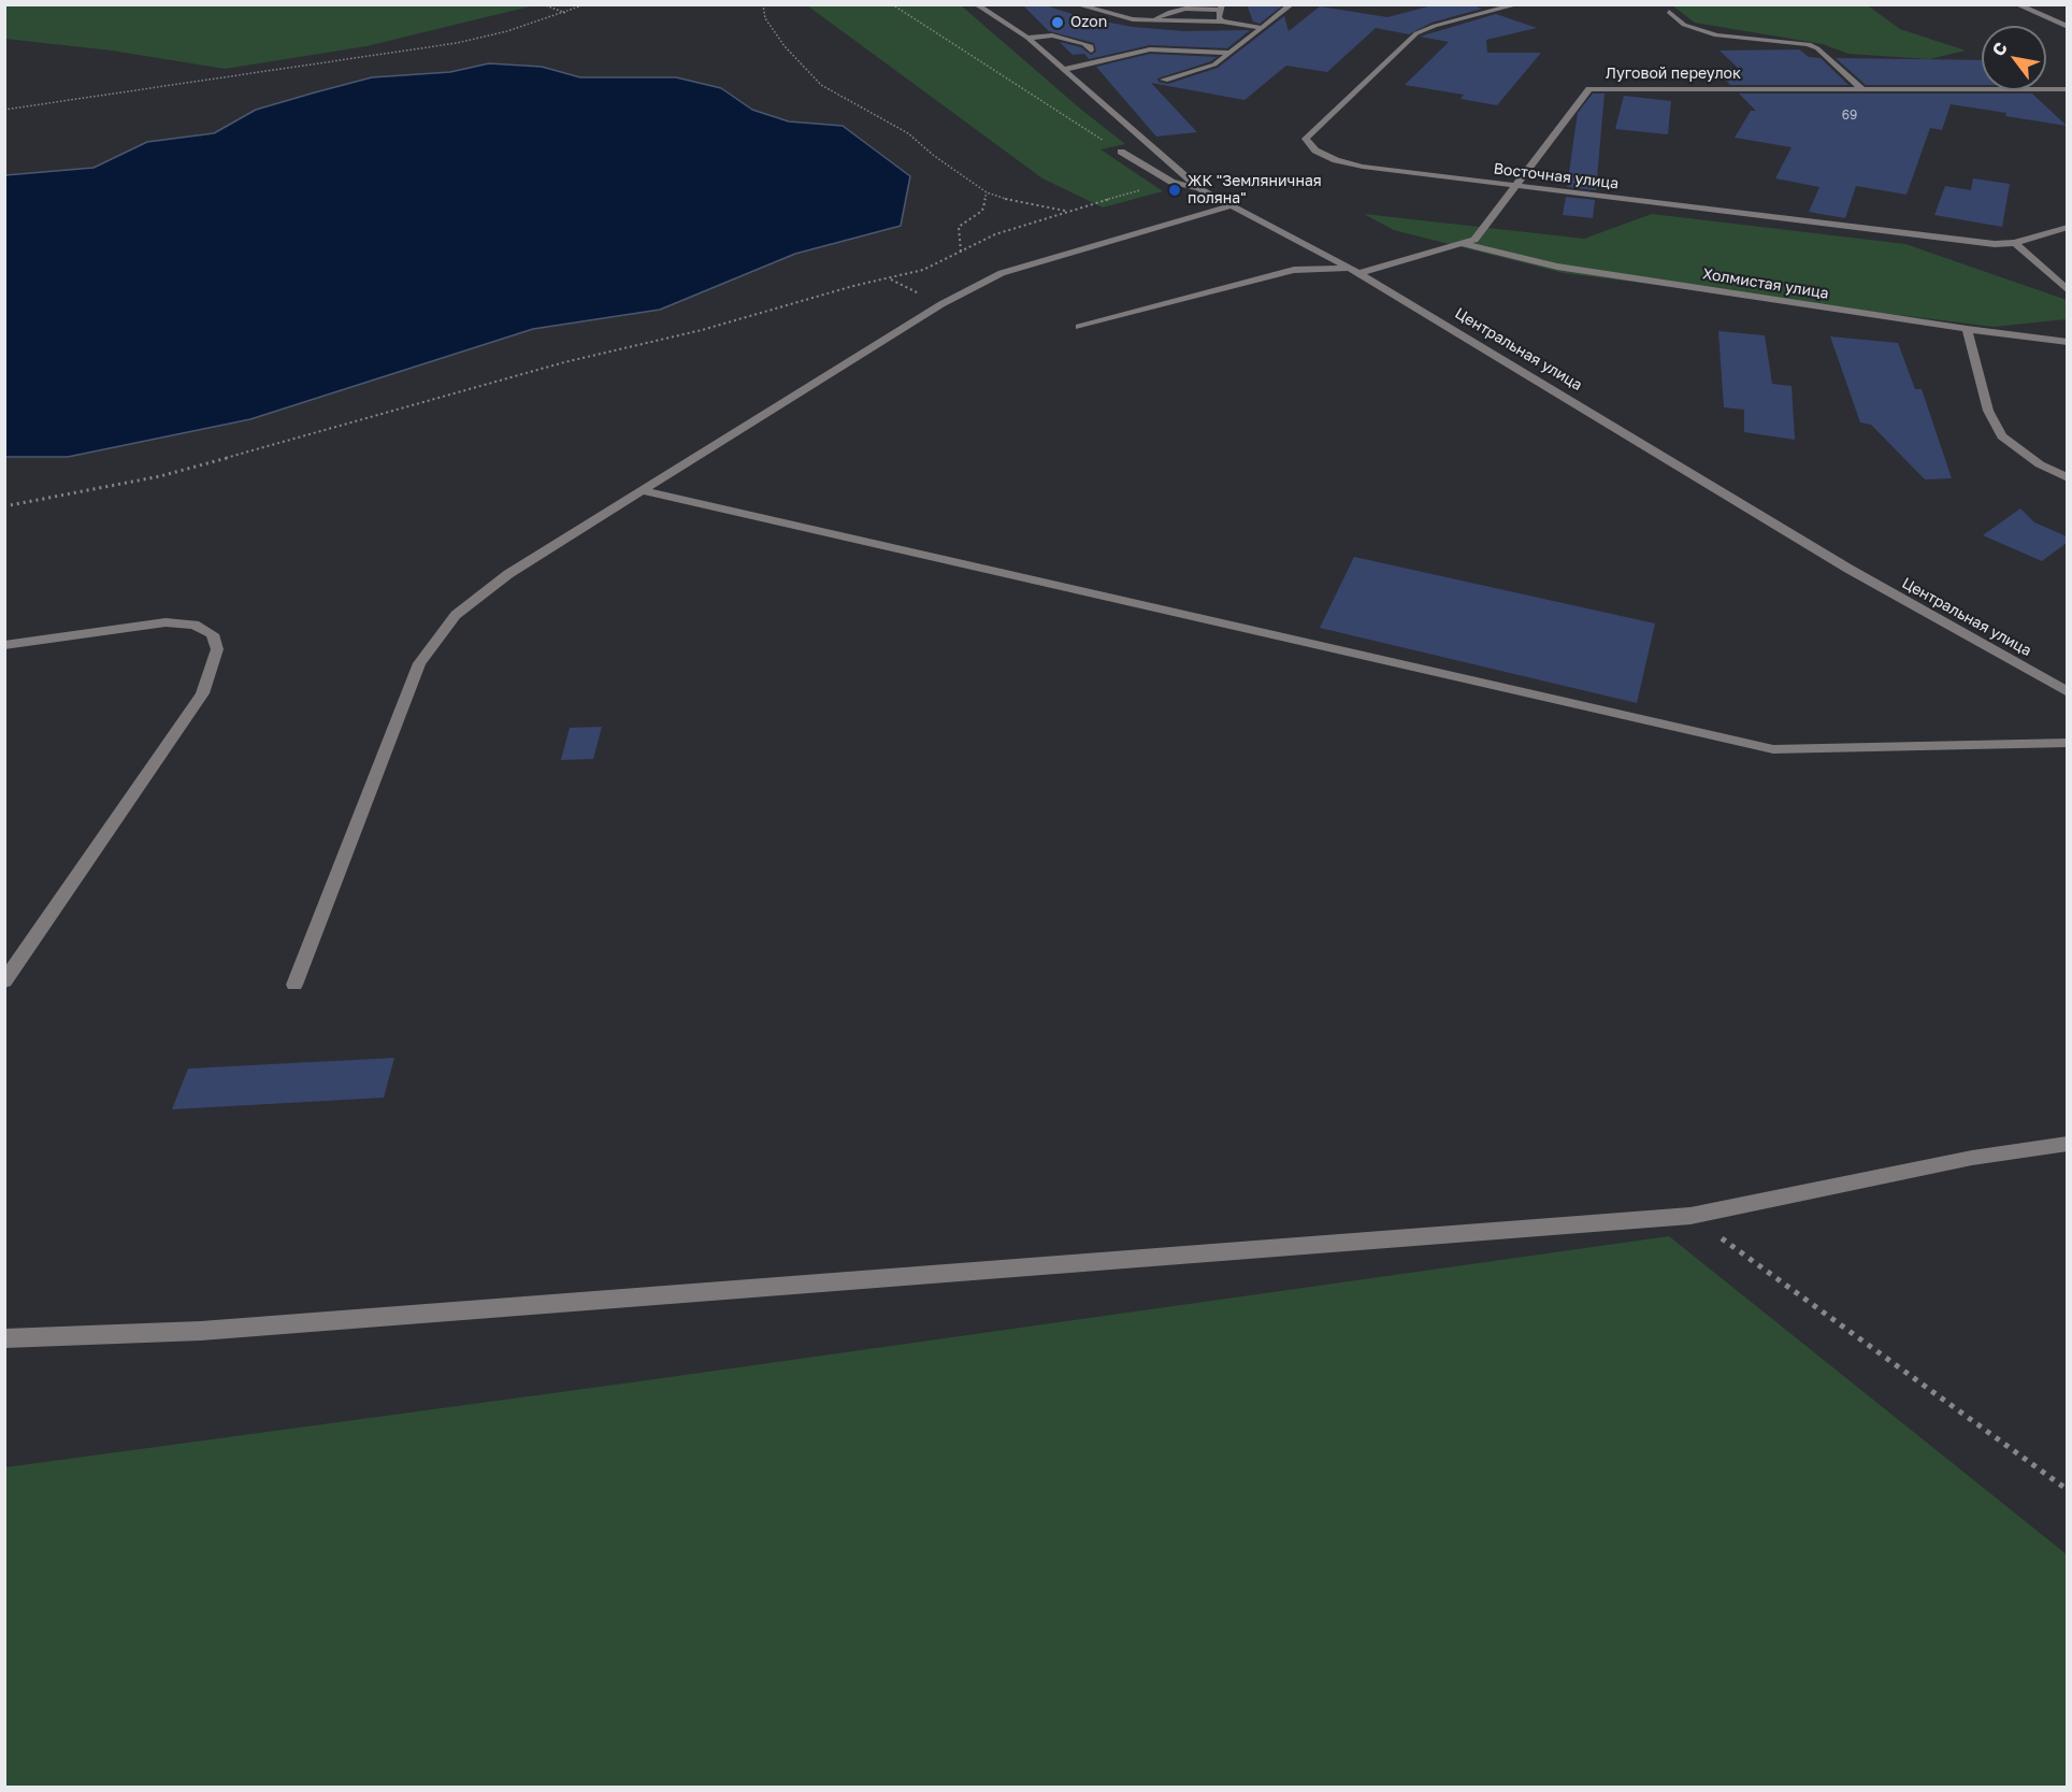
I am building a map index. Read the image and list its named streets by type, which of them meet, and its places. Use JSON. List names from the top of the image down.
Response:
{
  "streets": {
    "street": [
      "Луговой переулок",
      "Восточная улица",
      "Холмистая улица",
      "Центральная улица"
    ]
  },
  "crossings": [
    ["Луговой переулок", "Восточная улица"],
    ["Луговой переулок", "Холмистая улица"],
    ["Луговой переулок", "Центральная улица"]
  ],
  "places": ["Ozon", "ЖК \"Земляничная поляна\""],
  "house_numbers": ["69"],
  "north": "top left"
}
